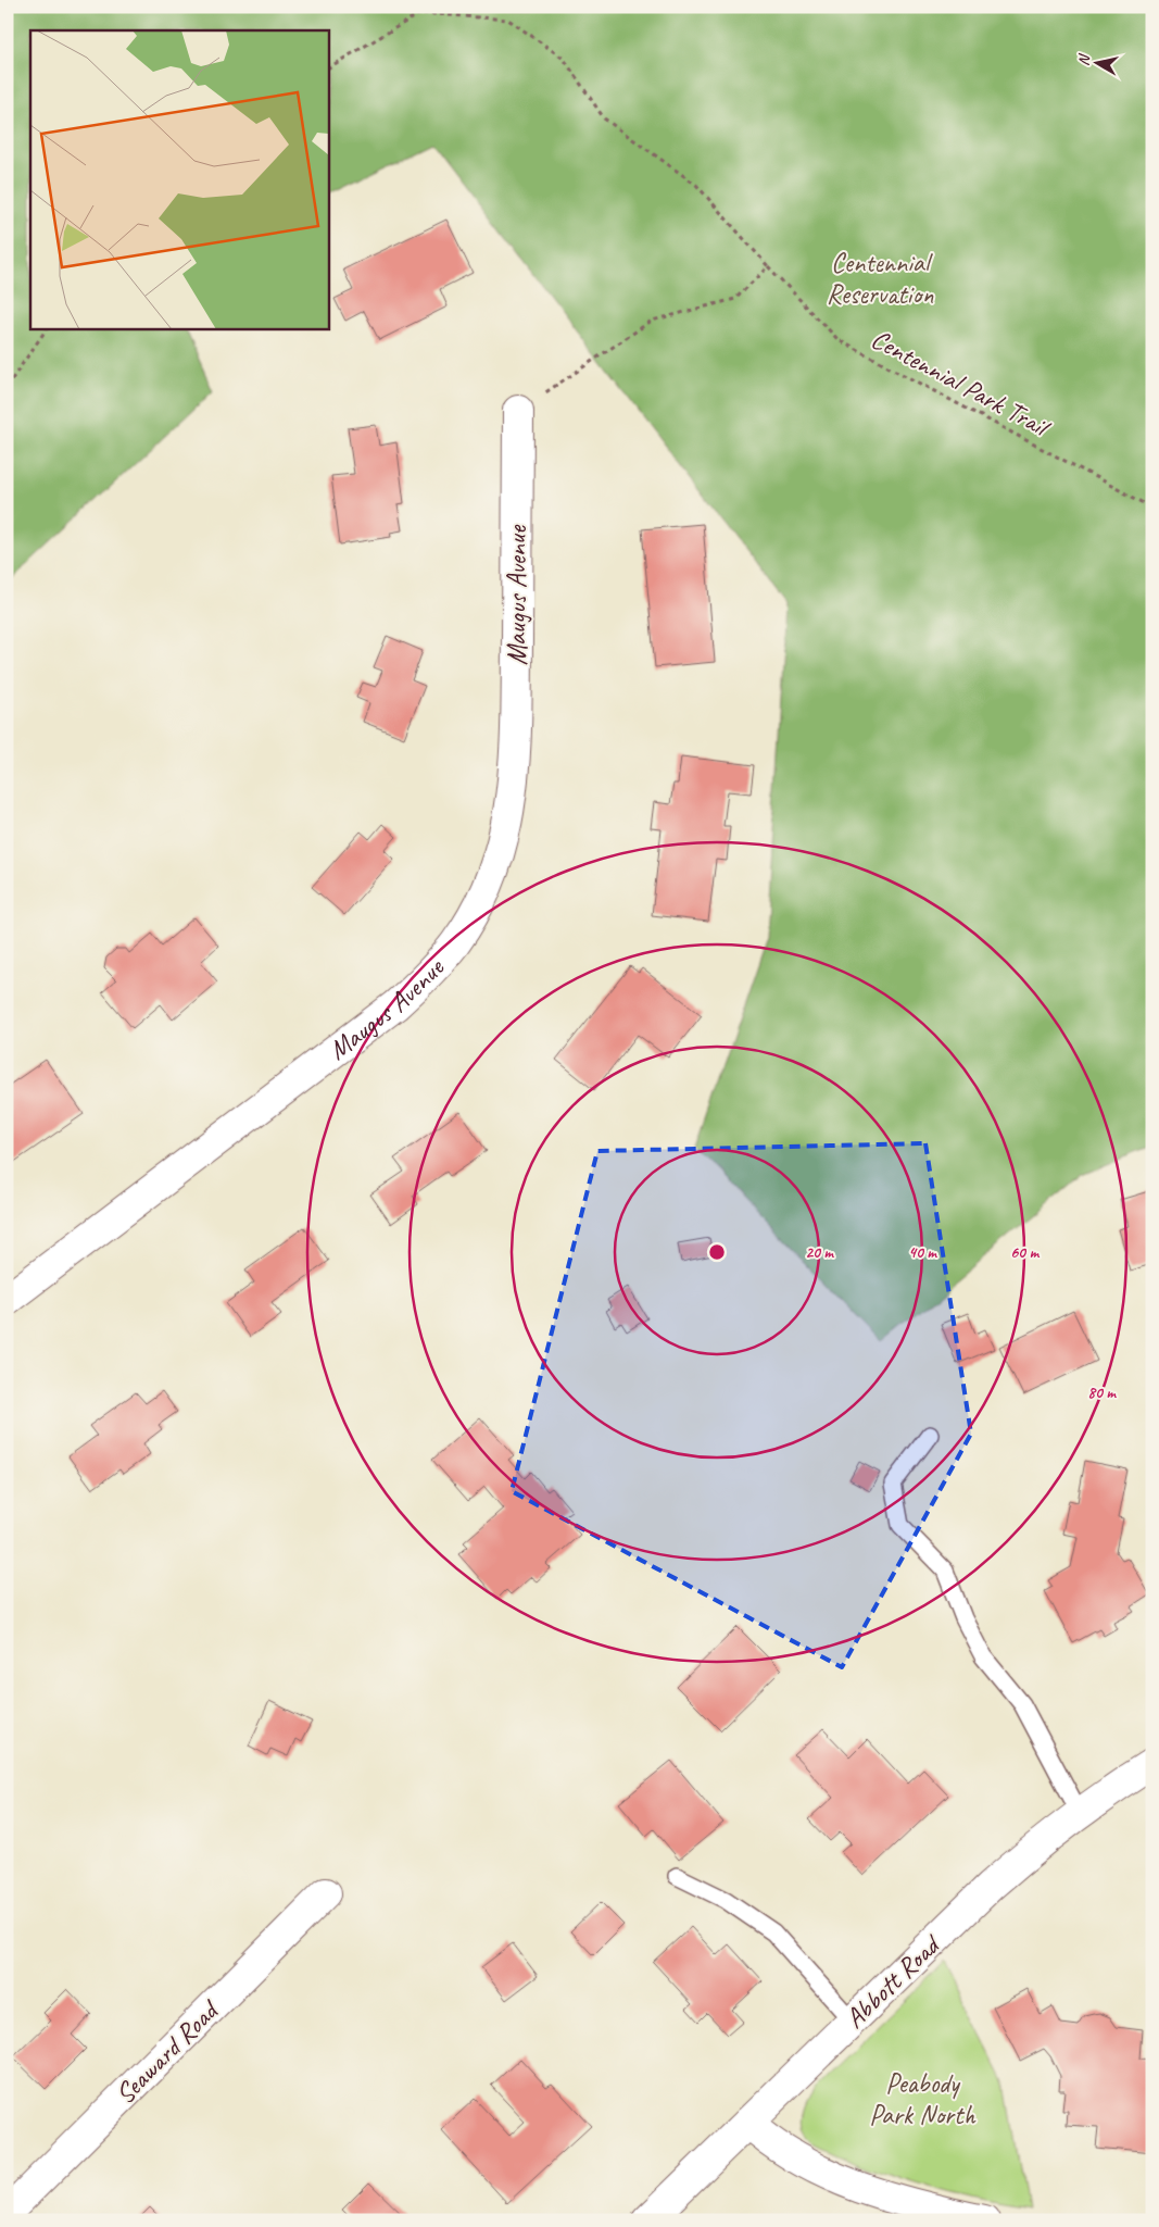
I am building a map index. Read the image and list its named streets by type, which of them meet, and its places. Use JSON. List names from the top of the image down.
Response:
{
  "streets": {
    "street": ["Maugus Avenue", "Abbott Road", "Seaward Road"],
    "path": ["Centennial Park Trail"]
  },
  "parks": ["Centennial Reservation", "Peabody Park North"],
  "north": "left",
  "rings": [
    "20 m",
    "40 m",
    "60 m",
    "80 m"
  ]
}
